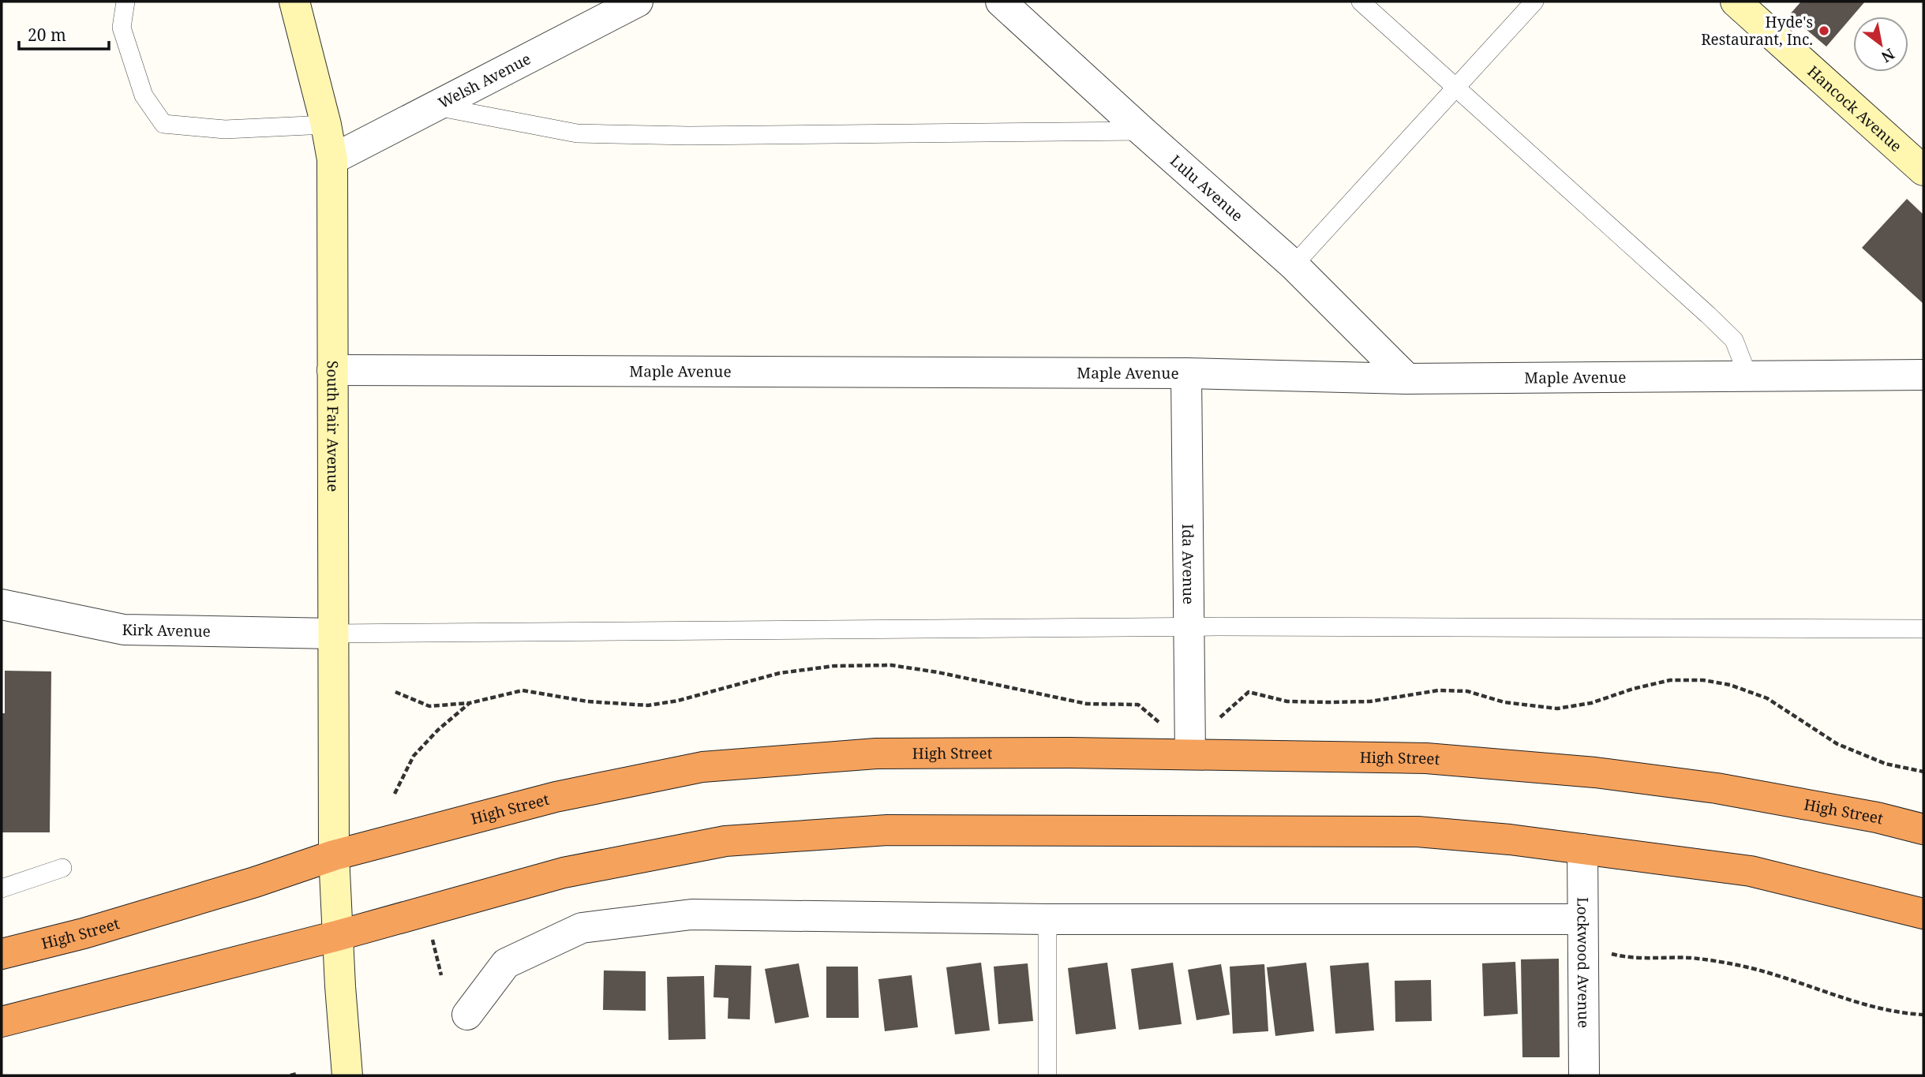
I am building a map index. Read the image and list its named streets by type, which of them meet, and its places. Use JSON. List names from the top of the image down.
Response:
{
  "streets": {
    "highway": ["High Street"],
    "street": [
      "Welsh Avenue",
      "Hancock Avenue",
      "Lulu Avenue",
      "Maple Avenue",
      "South Fair Avenue",
      "Ida Avenue",
      "Kirk Avenue",
      "Lockwood Avenue"
    ]
  },
  "crossings": [
    ["Welsh Avenue", "South Fair Avenue"],
    ["Lulu Avenue", "Maple Avenue"],
    ["Maple Avenue", "South Fair Avenue"],
    ["Maple Avenue", "Ida Avenue"],
    ["South Fair Avenue", "Kirk Avenue"],
    ["South Fair Avenue", "High Street"],
    ["Ida Avenue", "High Street"]
  ],
  "places": ["Hyde's Restaurant, Inc."],
  "scale_bar": "20 m",
  "north": "bottom right"
}
